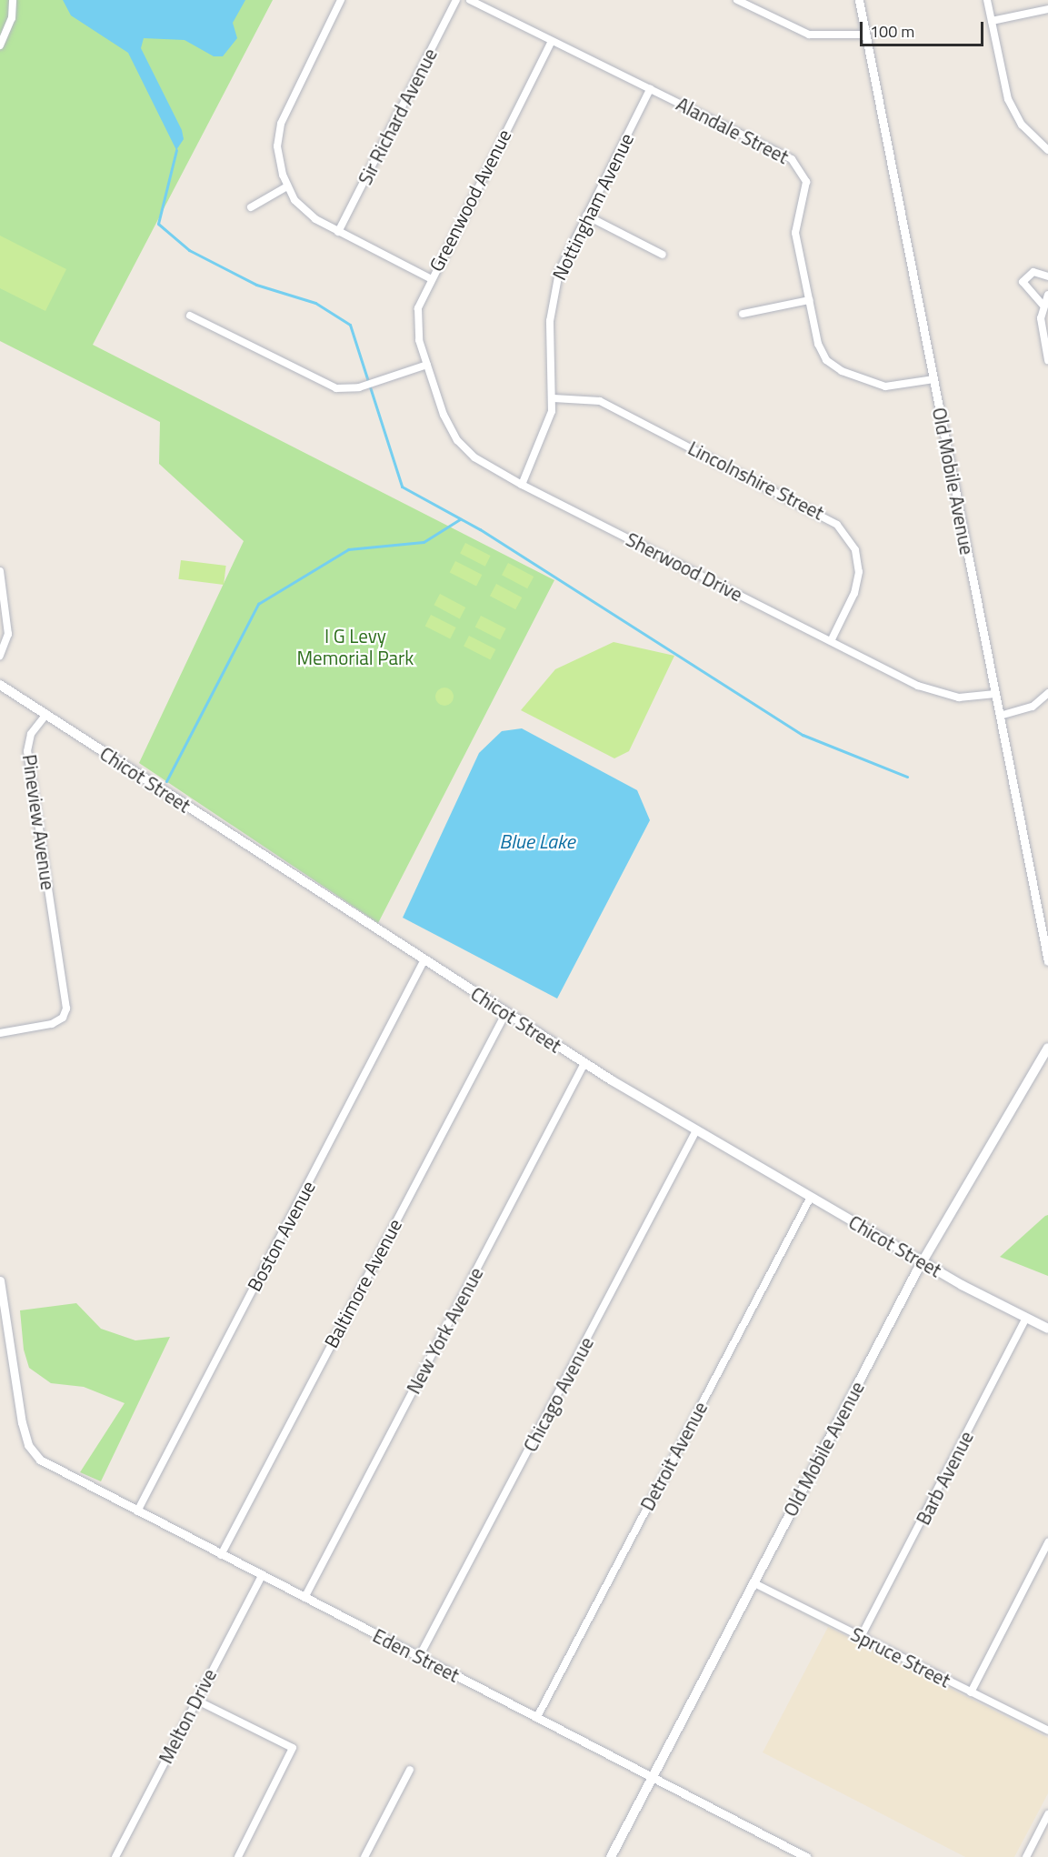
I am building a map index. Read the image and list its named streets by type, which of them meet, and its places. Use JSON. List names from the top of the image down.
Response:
{
  "streets": {
    "main road": ["Old Mobile Avenue", "Chicot Street"],
    "street": [
      "Sir Richard Avenue",
      "Alandale Street",
      "Greenwood Avenue",
      "Nottingham Avenue",
      "Lincolnshire Street",
      "Sherwood Drive",
      "Pineview Avenue",
      "Boston Avenue",
      "Baltimore Avenue",
      "New York Avenue",
      "Chicago Avenue",
      "Detroit Avenue",
      "Barb Avenue",
      "Eden Street",
      "Spruce Street",
      "Melton Drive"
    ]
  },
  "crossings": [
    ["Alandale Street", "Greenwood Avenue"],
    ["Alandale Street", "Nottingham Avenue"],
    ["Alandale Street", "Old Mobile Avenue"],
    ["Greenwood Avenue", "Sherwood Drive"],
    ["Nottingham Avenue", "Lincolnshire Street"],
    ["Nottingham Avenue", "Sherwood Drive"],
    ["Lincolnshire Street", "Sherwood Drive"],
    ["Old Mobile Avenue", "Sherwood Drive"],
    ["Old Mobile Avenue", "Chicot Street"],
    ["Old Mobile Avenue", "Eden Street"],
    ["Old Mobile Avenue", "Spruce Street"],
    ["Chicot Street", "Pineview Avenue"],
    ["Chicot Street", "Boston Avenue"],
    ["Chicot Street", "Baltimore Avenue"],
    ["Chicot Street", "New York Avenue"],
    ["Chicot Street", "Chicago Avenue"],
    ["Chicot Street", "Detroit Avenue"],
    ["Chicot Street", "Barb Avenue"],
    ["Boston Avenue", "Eden Street"],
    ["Baltimore Avenue", "Eden Street"],
    ["New York Avenue", "Eden Street"],
    ["Chicago Avenue", "Eden Street"],
    ["Detroit Avenue", "Eden Street"],
    ["Barb Avenue", "Spruce Street"],
    ["Eden Street", "Melton Drive"]
  ],
  "water": ["Blue Lake"],
  "parks": ["I G Levy Memorial Park"],
  "scale_bar": "100 m"
}
